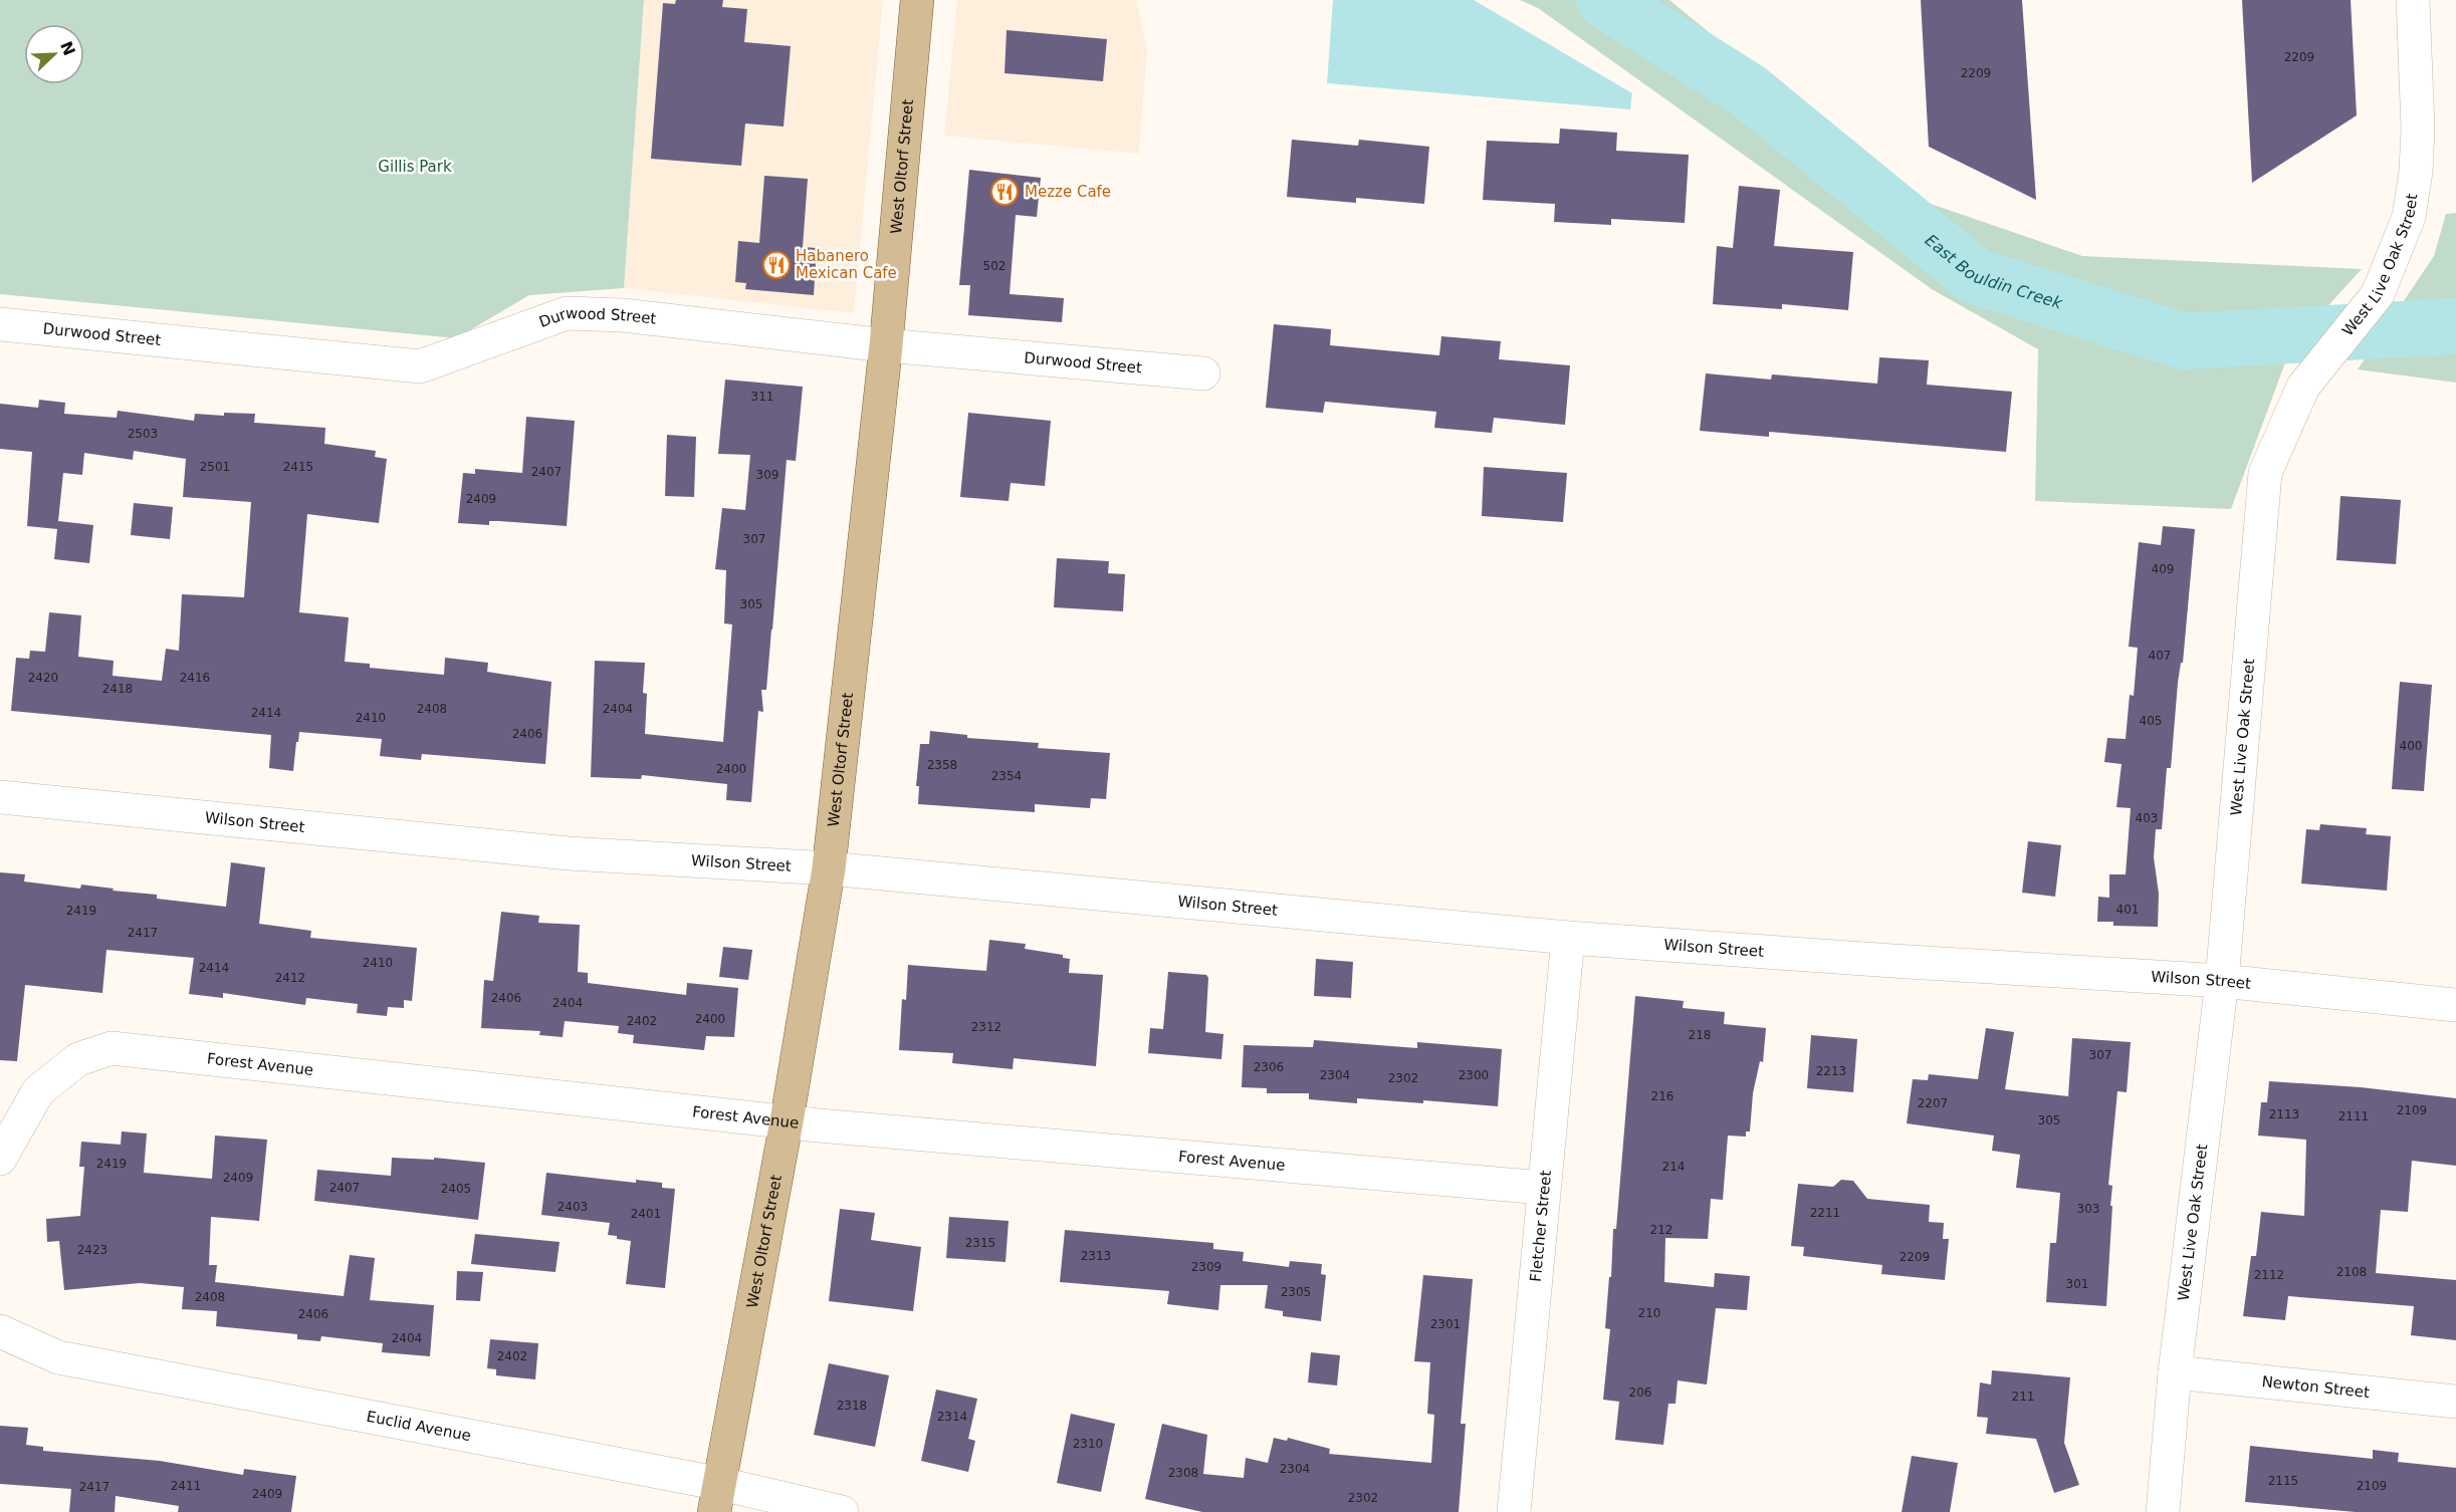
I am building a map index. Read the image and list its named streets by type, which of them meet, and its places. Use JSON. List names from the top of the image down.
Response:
{
  "streets": {
    "main road": ["West Oltorf Street"],
    "street": [
      "West Live Oak Street",
      "Durwood Street",
      "Wilson Street",
      "Forest Avenue",
      "Fletcher Street",
      "Newton Street",
      "Euclid Avenue"
    ]
  },
  "crossings": [
    ["West Oltorf Street", "Durwood Street"],
    ["West Oltorf Street", "Wilson Street"],
    ["West Oltorf Street", "Forest Avenue"],
    ["West Oltorf Street", "Euclid Avenue"],
    ["West Live Oak Street", "Wilson Street"],
    ["West Live Oak Street", "Newton Street"],
    ["Wilson Street", "Fletcher Street"],
    ["Forest Avenue", "Fletcher Street"]
  ],
  "water": ["East Bouldin Creek"],
  "parks": ["Gillis Park"],
  "places": {
    "restaurant": ["Mezze Cafe", "Habanero Mexican Cafe"]
  },
  "house_numbers": [
    "2209",
    "2209",
    "502",
    "311",
    "2503",
    "2501",
    "2415",
    "2407",
    "309",
    "2409",
    "307",
    "409",
    "305",
    "407",
    "2420",
    "2416",
    "2418",
    "2408",
    "2404",
    "2414",
    "2410",
    "405",
    "2406",
    "400",
    "2358",
    "2400",
    "2354",
    "403",
    "401",
    "2419",
    "2417",
    "2410",
    "2414",
    "2412",
    "2406",
    "2404",
    "2400",
    "2402",
    "2312",
    "218",
    "307",
    "2306",
    "2213",
    "2304",
    "2300",
    "2302",
    "216",
    "2207",
    "2109",
    "2113",
    "2111",
    "305",
    "2419",
    "214",
    "2409",
    "2407",
    "2405",
    "2403",
    "303",
    "2211",
    "2401",
    "212",
    "2315",
    "2423",
    "2313",
    "2209",
    "2309",
    "2108",
    "2112",
    "301",
    "2305",
    "2408",
    "210",
    "2406",
    "2301",
    "2404",
    "2402",
    "206",
    "211",
    "2318",
    "2314",
    "2310",
    "2304",
    "2308",
    "2115",
    "2411",
    "2109",
    "2417",
    "2409",
    "2302"
  ],
  "north": "top right"
}
